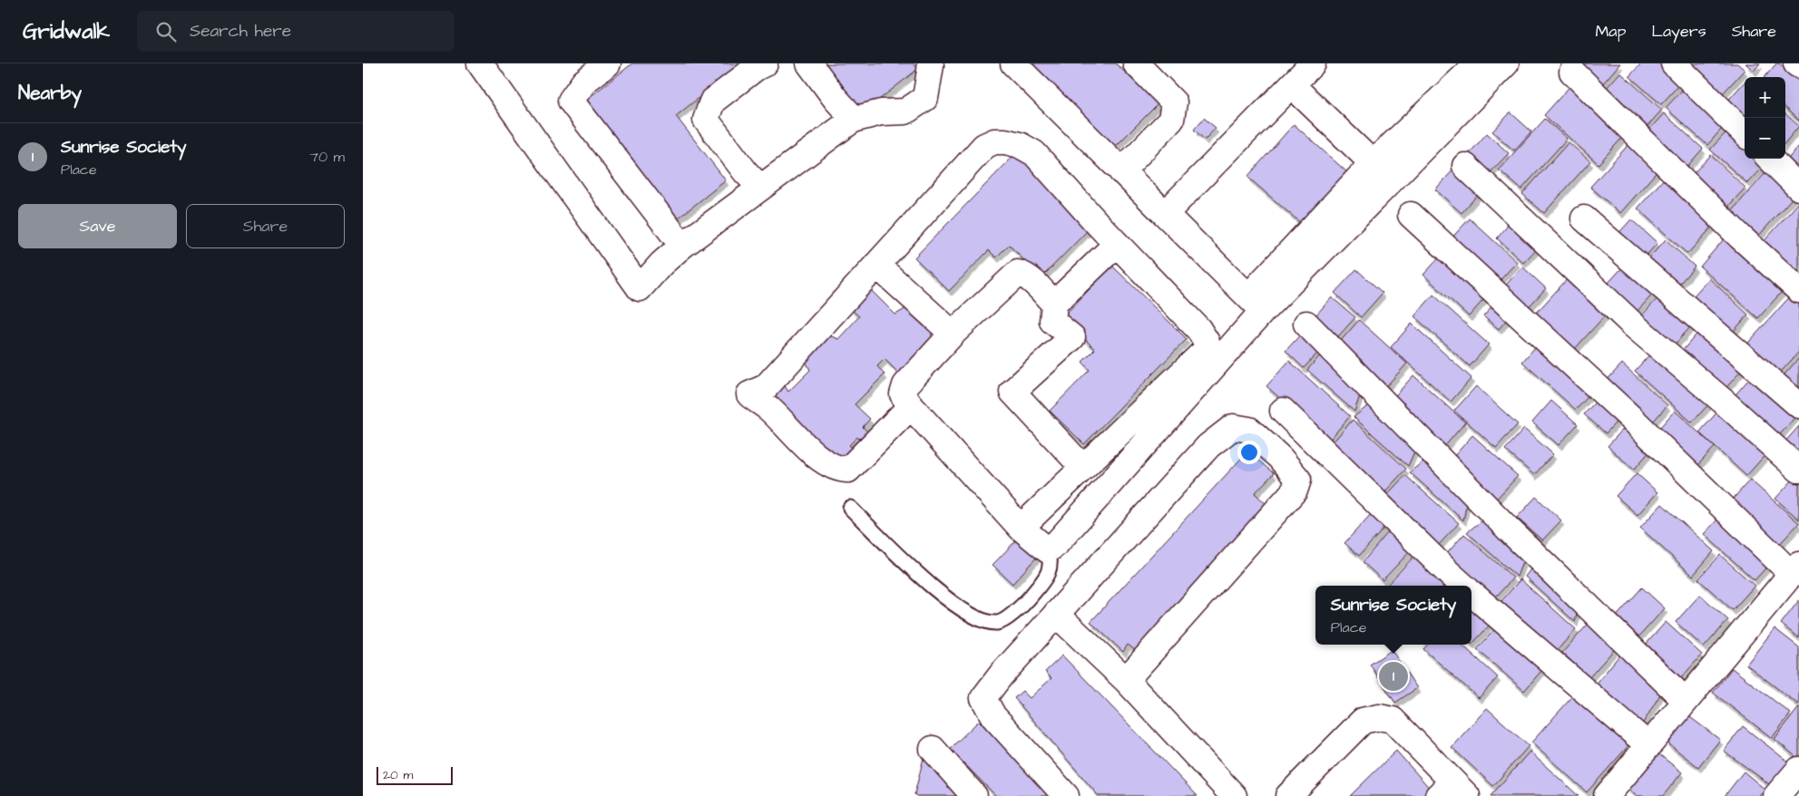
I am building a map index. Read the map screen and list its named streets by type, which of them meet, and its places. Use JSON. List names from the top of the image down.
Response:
{
  "scale_bar": "20 m",
  "page": {
    "header": "Gridwalk",
    "search": "Search here",
    "nav": ["Map", "Layers", "Share"],
    "heading": "Nearby",
    "map_buttons": ["+", "−"],
    "list": [
      {
        "mark": "1",
        "name": "Sunrise Society",
        "note": "Place",
        "value": "70 m"
      }
    ],
    "buttons": ["Save", "Share"],
    "popup": ["Sunrise Society", "Place"],
    "pins": "1",
    "scale": "20 m"
  }
}
